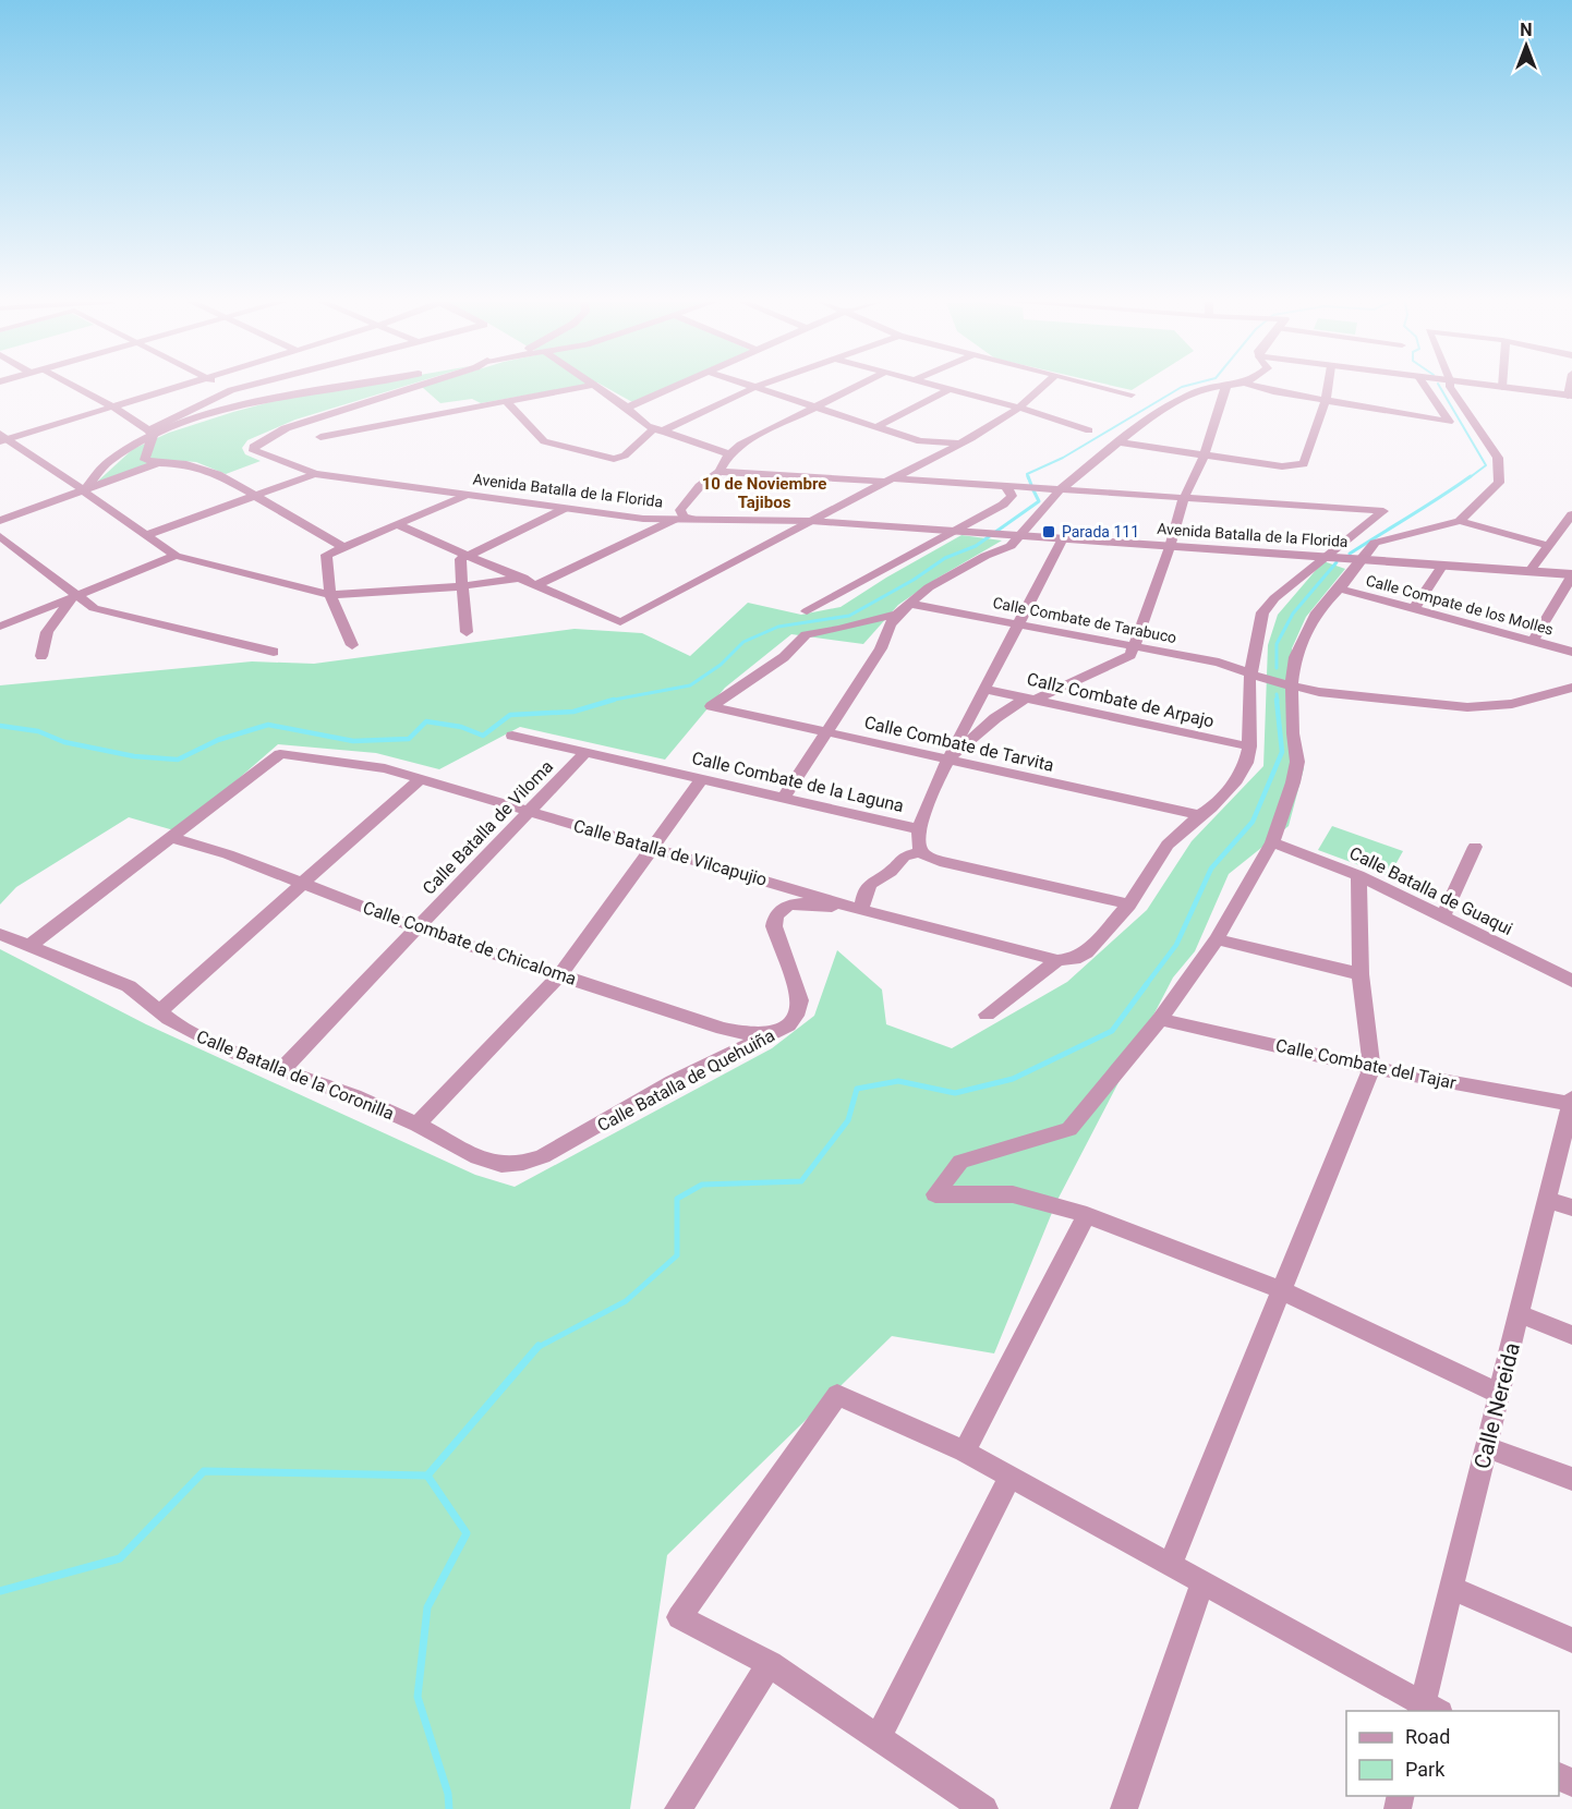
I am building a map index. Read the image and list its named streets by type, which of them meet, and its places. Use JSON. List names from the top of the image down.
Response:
{
  "streets": {
    "street": [
      "Avenida Batalla de la Florida",
      "Calle Compate de los Molles",
      "Calle Combate de Tarabuco",
      "Callz Combate de Arpajo",
      "Calle Combate de Tarvita",
      "Calle Combate de la Laguna",
      "Calle Batalla de Viloma",
      "Calle Batalla de Vilcapujio",
      "Calle Batalla de Guaqui",
      "Calle Combate de Chicaloma",
      "Calle Combate del Tajar",
      "Calle Batalla de la Coronilla",
      "Calle Batalla de Quehuiña",
      "Calle Nereida"
    ]
  },
  "crossings": [
    ["Calle Combate de la Laguna", "Calle Batalla de Viloma"],
    ["Calle Batalla de Viloma", "Calle Batalla de Vilcapujio"],
    ["Calle Batalla de Viloma", "Calle Combate de Chicaloma"],
    ["Calle Batalla de Viloma", "Calle Batalla de la Coronilla"],
    ["Calle Batalla de Vilcapujio", "Calle Combate de Chicaloma"],
    ["Calle Batalla de Vilcapujio", "Calle Batalla de Quehuiña"],
    ["Calle Combate de Chicaloma", "Calle Batalla de Quehuiña"],
    ["Calle Combate del Tajar", "Calle Nereida"],
    ["Calle Batalla de la Coronilla", "Calle Batalla de Quehuiña"]
  ],
  "districts": ["10 de Noviembre Tajibos"],
  "places": {
    "transit": ["Parada 111"]
  },
  "legend": ["Road", "Park"],
  "north": "top"
}
